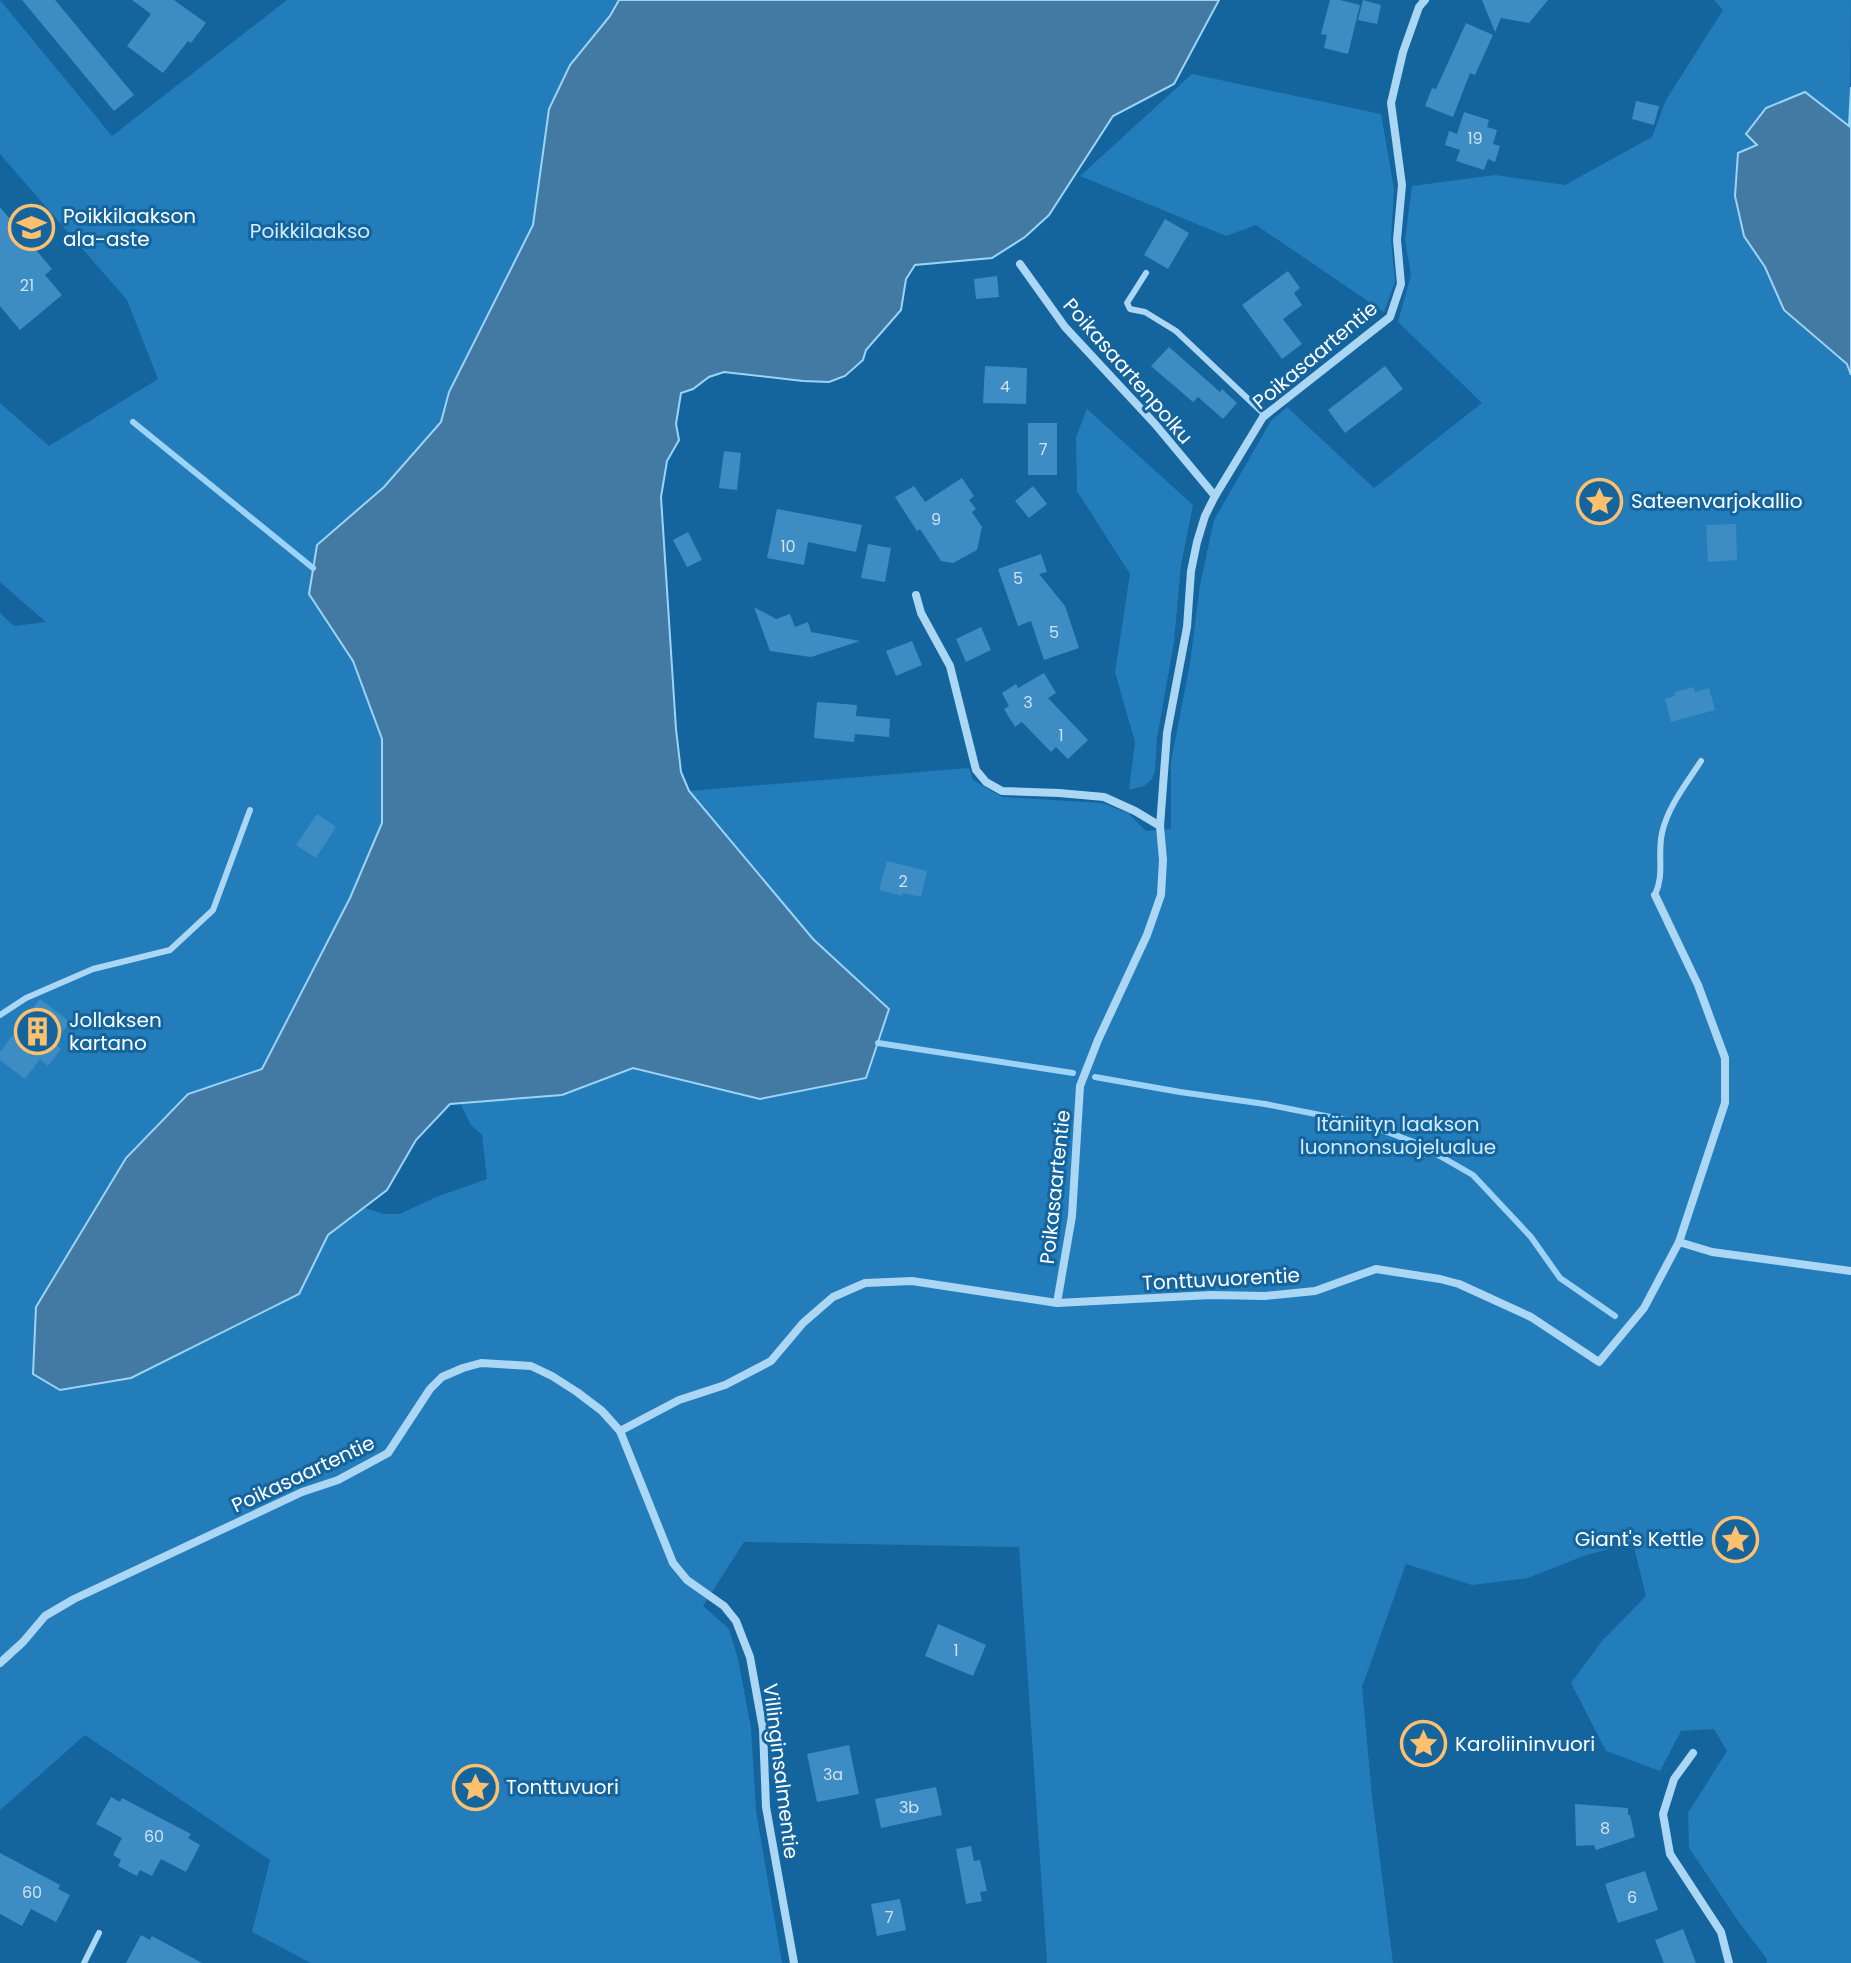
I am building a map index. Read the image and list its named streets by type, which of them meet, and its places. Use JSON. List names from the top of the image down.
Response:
{
  "streets": {
    "street": [
      "Poikasaartentie",
      "Poikasaartenpolku",
      "Tonttuvuorentie",
      "Villinginsalmentie"
    ]
  },
  "crossings": [
    ["Poikasaartentie", "Poikasaartenpolku"],
    ["Poikasaartentie", "Tonttuvuorentie"],
    ["Poikasaartentie", "Villinginsalmentie"]
  ],
  "parks": ["Poikkilaakso", "Itäniityn laakson luonnonsuojelualue"],
  "places": {
    "school or university": ["Poikkilaakson ala-aste"],
    "place": [
      "Sateenvarjokallio",
      "Giant's Kettle",
      "Karoliininvuori",
      "Tonttuvuori"
    ],
    "building": ["Jollaksen kartano"]
  },
  "house_numbers": [
    "19",
    "21",
    "4",
    "7",
    "9",
    "10",
    "5",
    "5",
    "3",
    "1",
    "2",
    "1",
    "3a",
    "3b",
    "8",
    "60",
    "60",
    "6",
    "7"
  ]
}
